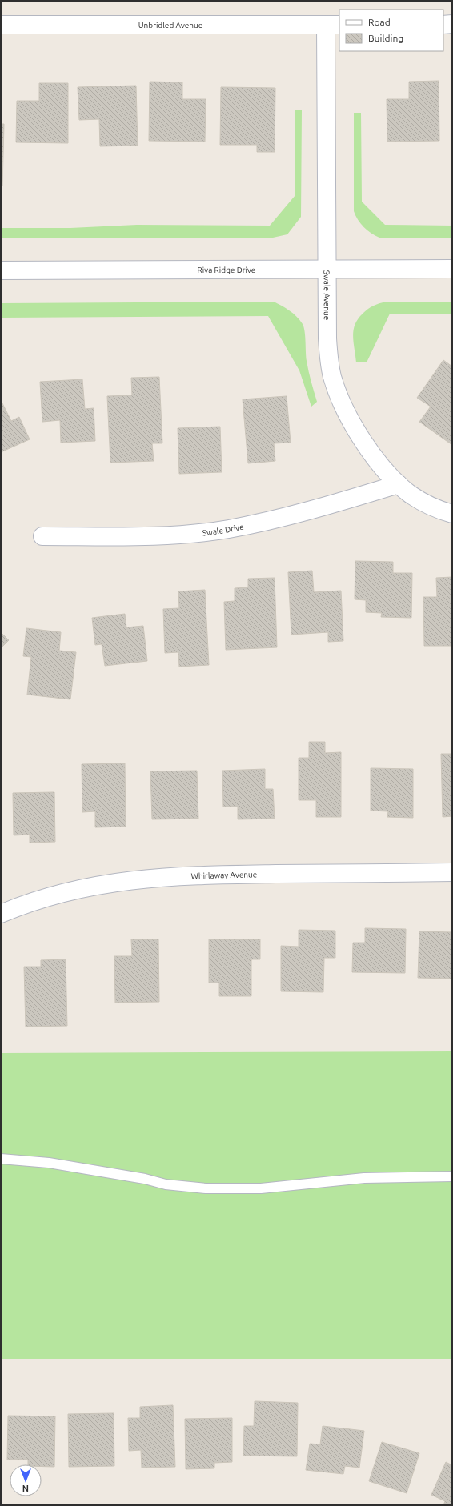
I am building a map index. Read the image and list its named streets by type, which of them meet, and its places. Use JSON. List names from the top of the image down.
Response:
{
  "streets": {
    "street": [
      "Unbridled Avenue",
      "Riva Ridge Drive",
      "Swale Avenue",
      "Swale Drive",
      "Whirlaway Avenue"
    ]
  },
  "crossings": [
    ["Unbridled Avenue", "Swale Avenue"],
    ["Riva Ridge Drive", "Swale Avenue"],
    ["Swale Avenue", "Swale Drive"]
  ],
  "legend": ["Road", "Building"],
  "north": "bottom"
}
